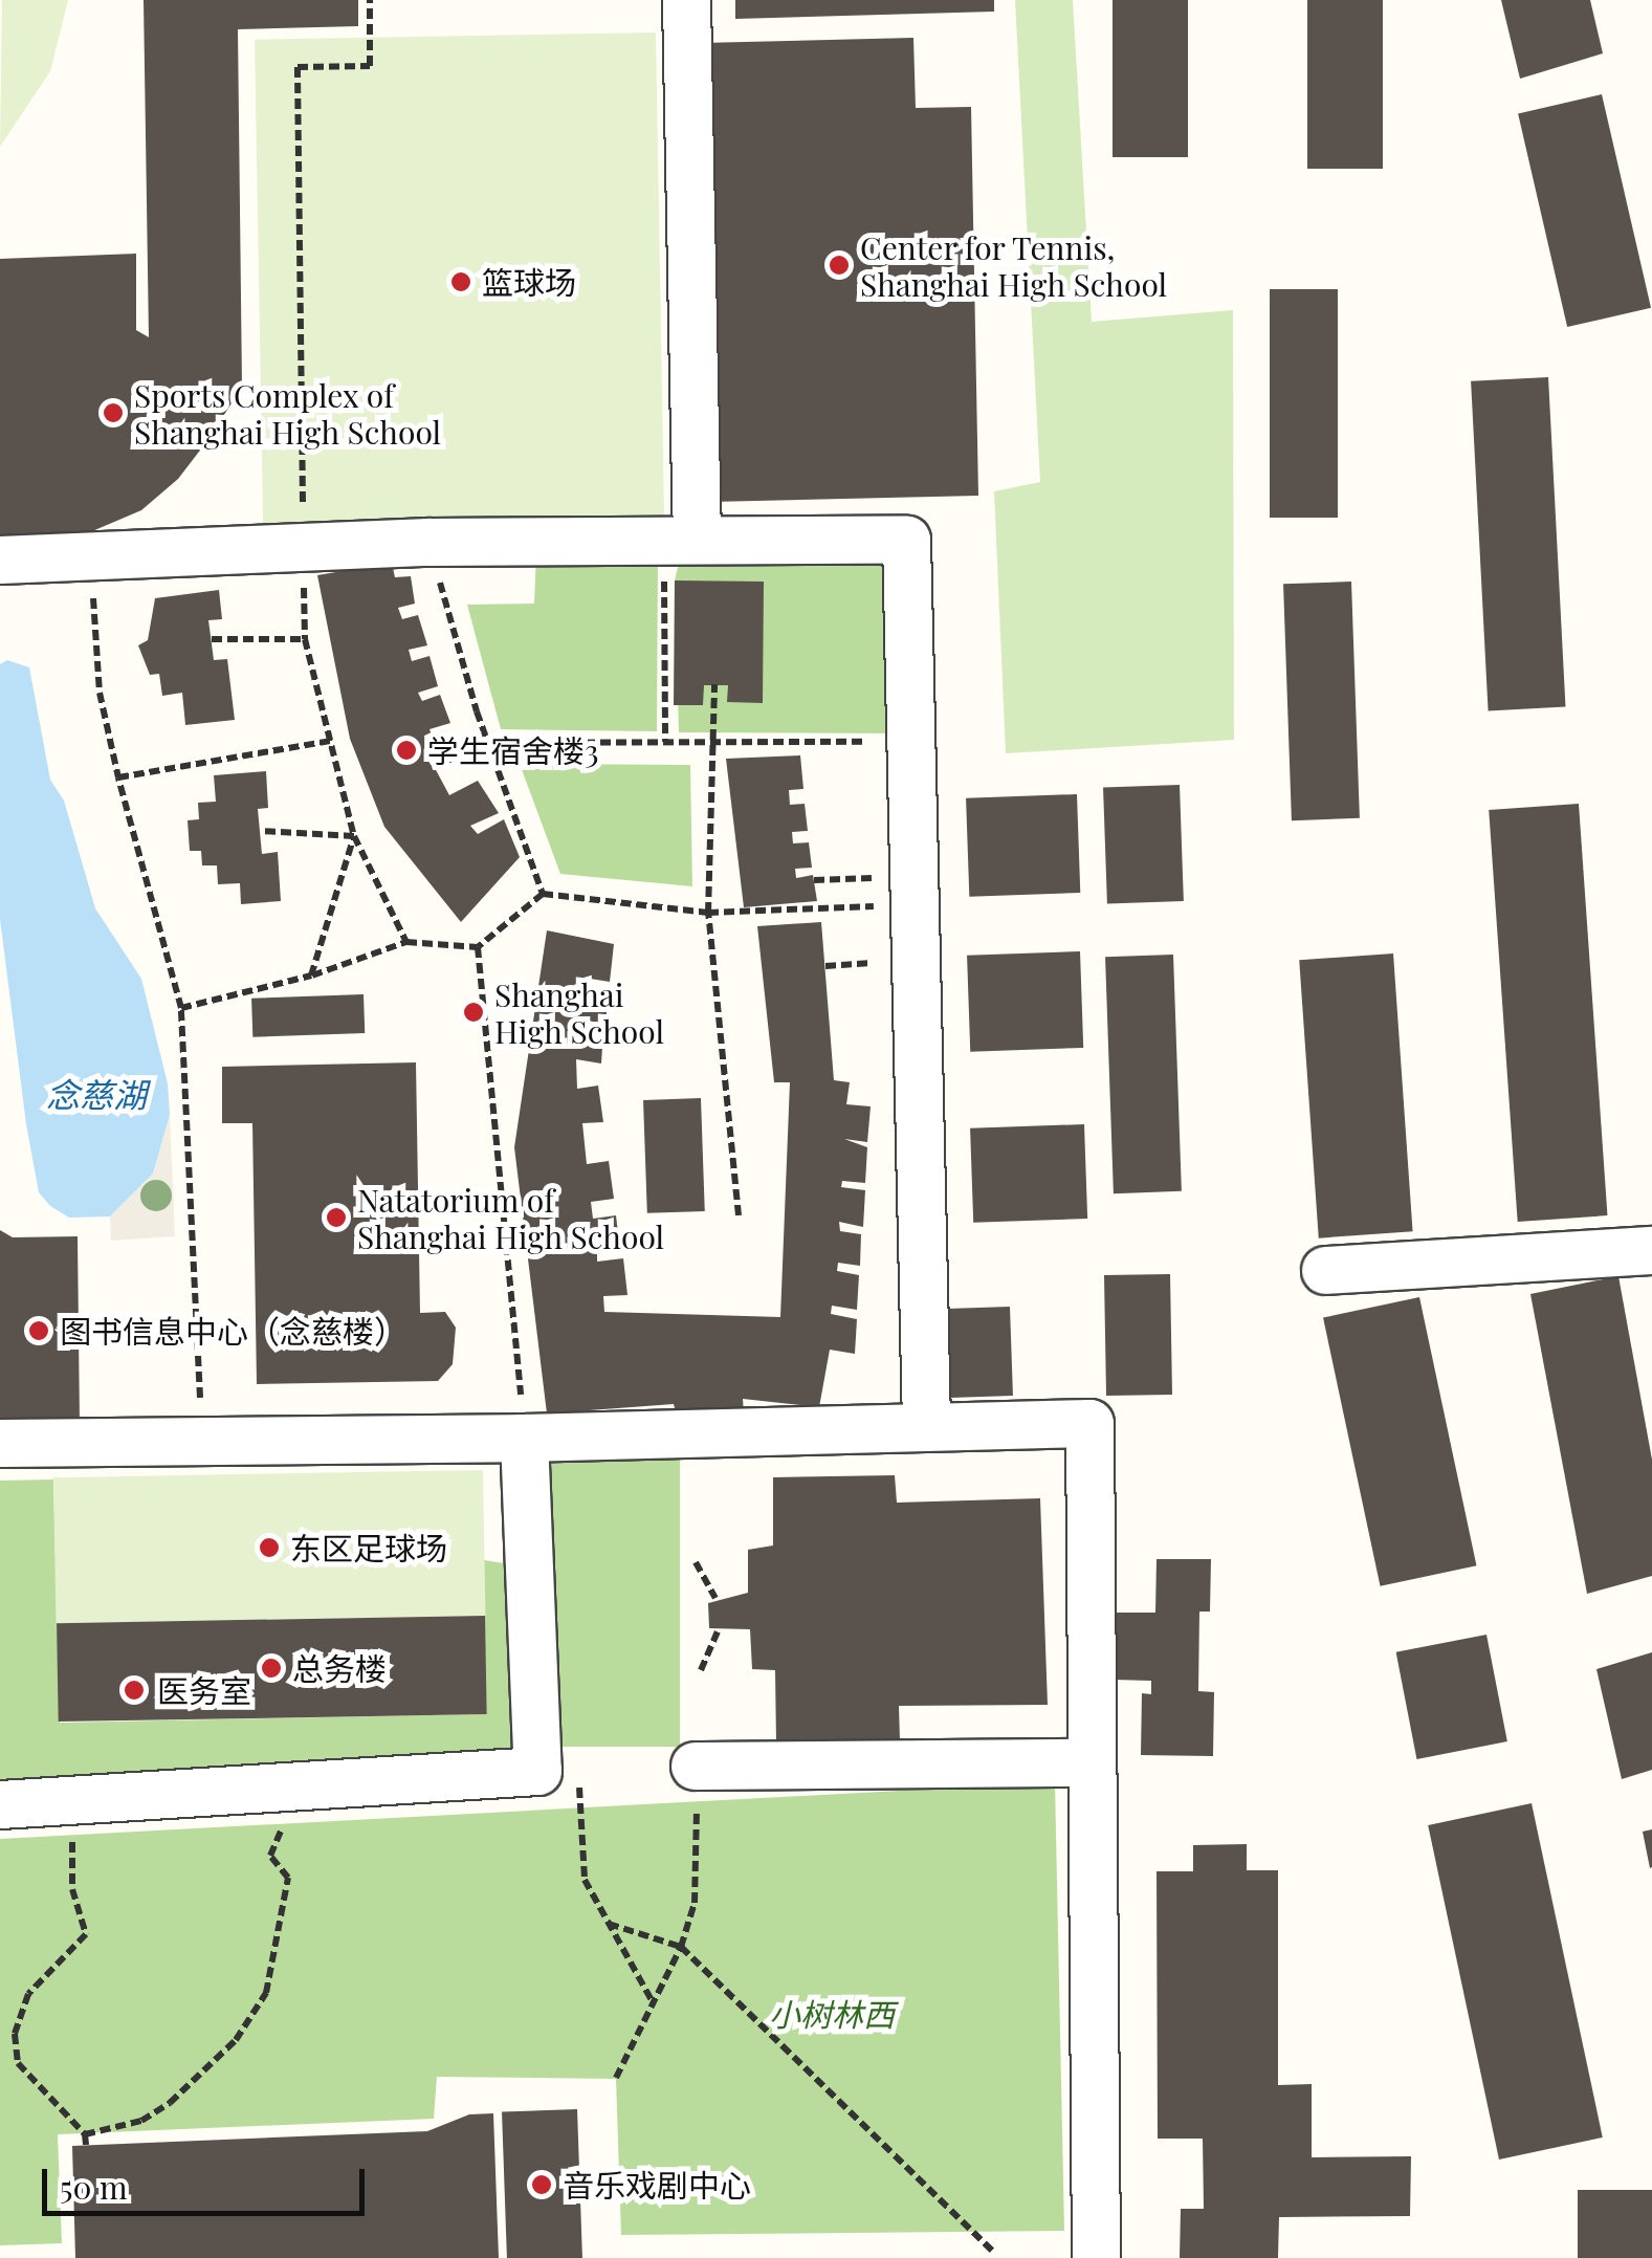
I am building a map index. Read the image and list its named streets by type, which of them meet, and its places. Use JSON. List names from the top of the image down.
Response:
{
  "water": ["念慈湖"],
  "parks": ["小树林西"],
  "places": [
    "Center for Tennis, Shanghai High School",
    "篮球场",
    "Sports Complex of Shanghai High School",
    "学生宿舍楼3",
    "Shanghai High School",
    "Natatorium of Shanghai High School",
    "图书信息中心（念慈楼）",
    "东区足球场",
    "总务楼",
    "医务室",
    "音乐戏剧中心"
  ],
  "scale_bar": "50 m"
}
